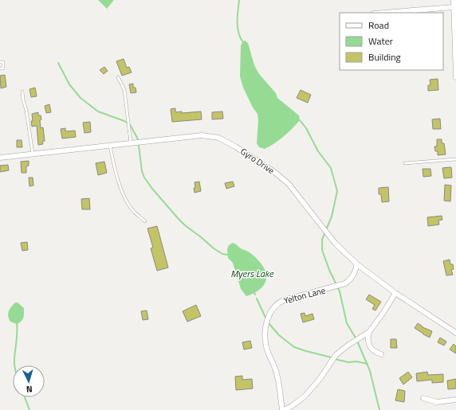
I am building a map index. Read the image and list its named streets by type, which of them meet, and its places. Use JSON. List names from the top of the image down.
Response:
{
  "streets": {
    "street": ["Gyro Drive", "Yelton Lane"]
  },
  "crossings": [
    ["Gyro Drive", "Yelton Lane"]
  ],
  "water": ["Myers Lake"],
  "legend": ["Road", "Water", "Building"],
  "north": "bottom"
}
